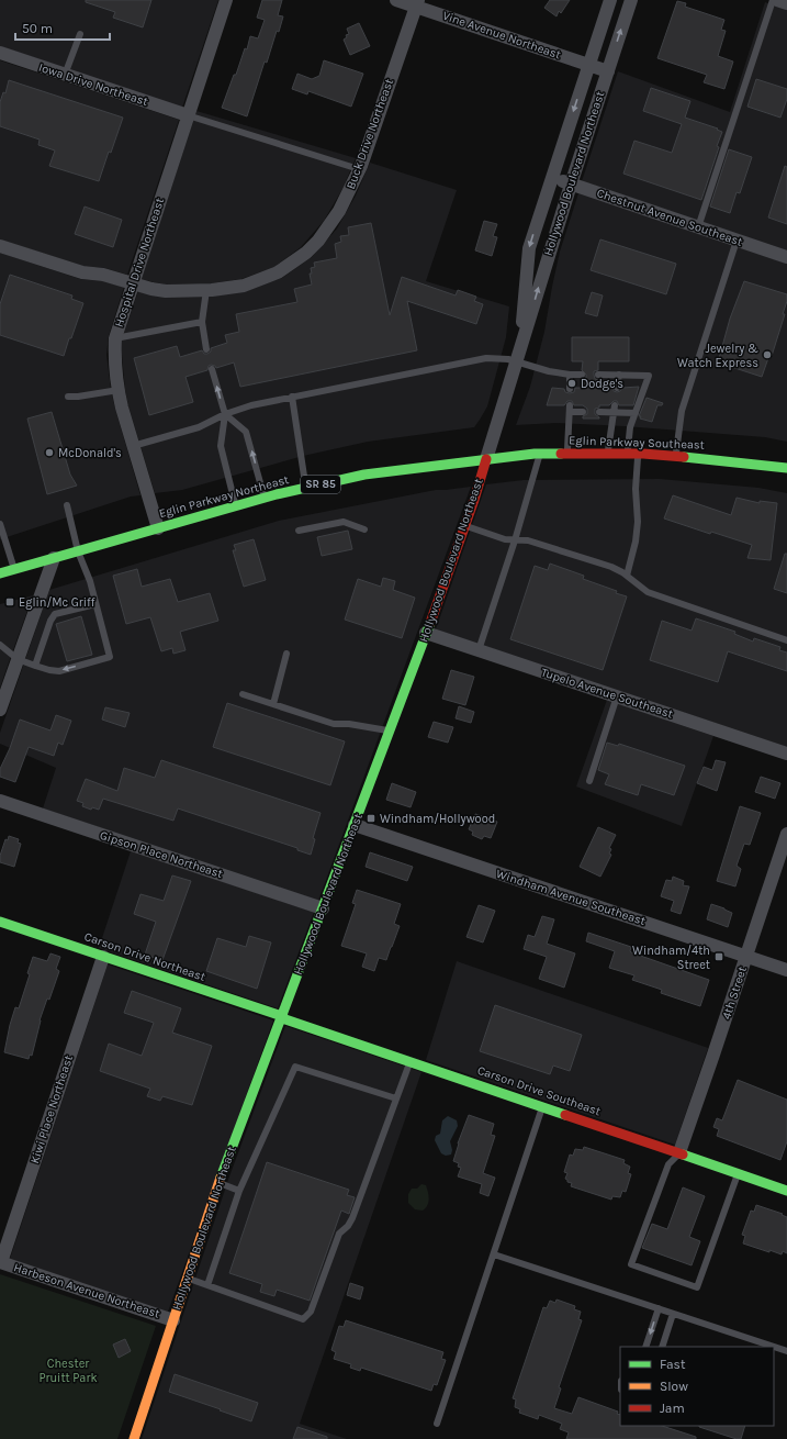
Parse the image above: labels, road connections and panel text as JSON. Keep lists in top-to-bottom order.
{
  "streets": {
    "main road": [
      "Hollywood Boulevard Northeast",
      "Eglin Parkway Southeast",
      "SR 85",
      "Eglin Parkway Northeast",
      "Carson Drive Northeast",
      "Carson Drive Southeast"
    ],
    "street": [
      "Vine Avenue Northeast",
      "Iowa Drive Northeast",
      "Buck Drive Northeast",
      "Chestnut Avenue Southeast",
      "Hospital Drive Northeast",
      "Tupelo Avenue Southeast",
      "Gipson Place Northeast",
      "Windham Avenue Southeast",
      "4th Street",
      "Kiwi Place Northeast",
      "Harbeson Avenue Northeast"
    ]
  },
  "crossings": [
    ["Vine Avenue Northeast", "Buck Drive Northeast"],
    ["Vine Avenue Northeast", "Hollywood Boulevard Northeast"],
    ["Iowa Drive Northeast", "Hospital Drive Northeast"],
    ["Buck Drive Northeast", "Hospital Drive Northeast"],
    ["Hollywood Boulevard Northeast", "Chestnut Avenue Southeast"],
    ["Hollywood Boulevard Northeast", "Eglin Parkway Southeast"],
    ["Hollywood Boulevard Northeast", "Eglin Parkway Northeast"],
    ["Hollywood Boulevard Northeast", "Tupelo Avenue Southeast"],
    ["Hollywood Boulevard Northeast", "Gipson Place Northeast"],
    ["Hollywood Boulevard Northeast", "Windham Avenue Southeast"],
    ["Hollywood Boulevard Northeast", "Carson Drive Northeast"],
    ["Hollywood Boulevard Northeast", "Carson Drive Southeast"],
    ["Hollywood Boulevard Northeast", "Harbeson Avenue Northeast"],
    ["Hospital Drive Northeast", "Eglin Parkway Northeast"],
    ["Eglin Parkway Southeast", "Eglin Parkway Northeast"],
    ["Windham Avenue Southeast", "4th Street"],
    ["Carson Drive Northeast", "Carson Drive Southeast"],
    ["Carson Drive Northeast", "Kiwi Place Northeast"],
    ["4th Street", "Carson Drive Southeast"],
    ["Kiwi Place Northeast", "Harbeson Avenue Northeast"]
  ],
  "parks": ["Chester Pruitt Park"],
  "places": {
    "other": ["Jewelry & Watch Express", "Dodge's", "McDonald's"],
    "transit": ["Eglin/Mc Griff", "Windham/Hollywood", "Windham/4th Street"]
  },
  "legend": ["Fast", "Slow", "Jam"],
  "scale_bar": "50 m"
}
